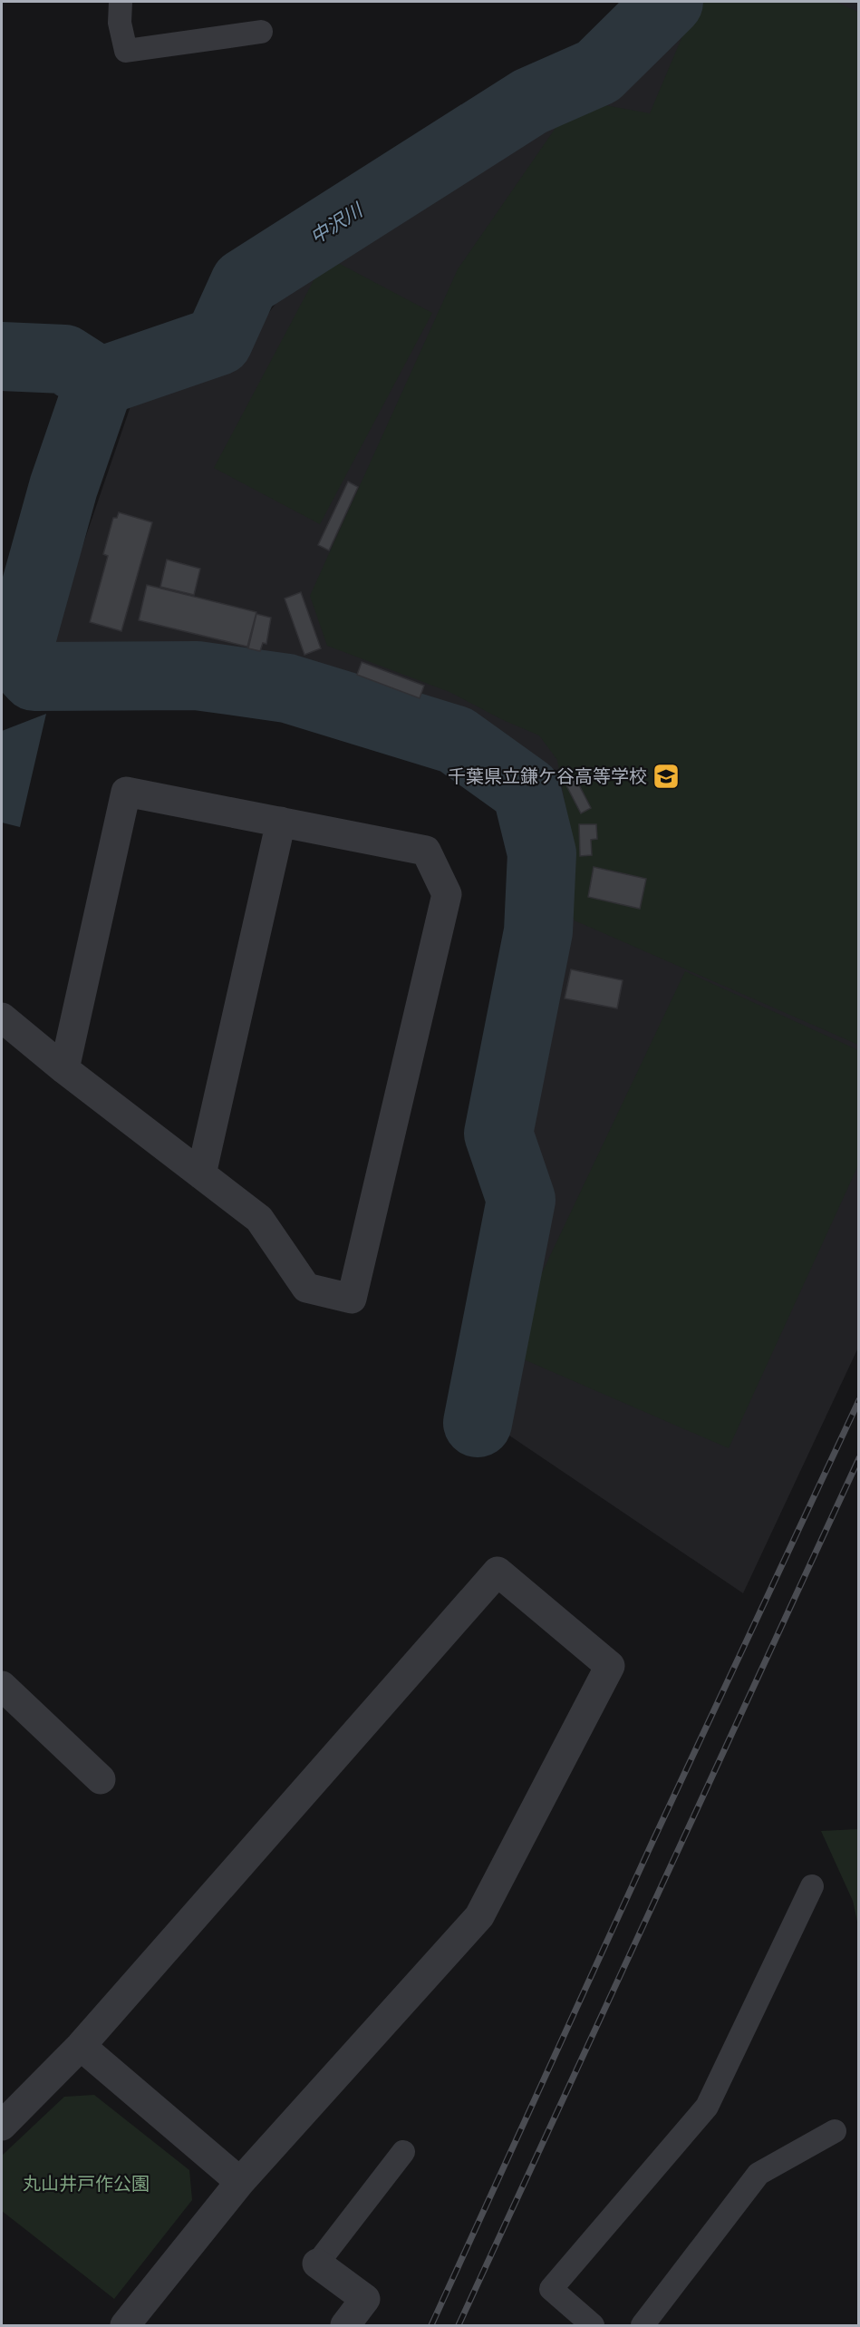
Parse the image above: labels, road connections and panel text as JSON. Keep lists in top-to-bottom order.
{
  "water": ["中沢川"],
  "parks": ["丸山井戸作公園"],
  "places": {
    "school or university": ["千葉県立鎌ケ谷高等学校"]
  }
}
